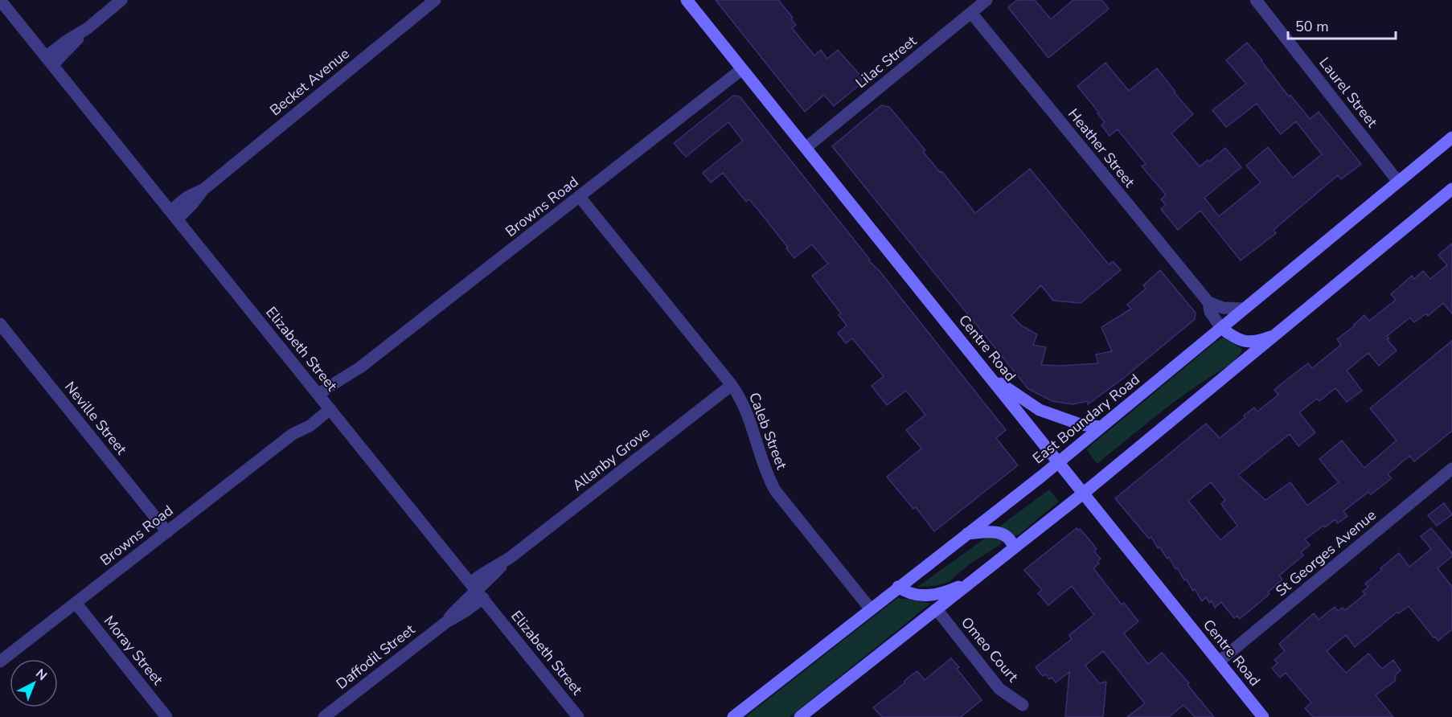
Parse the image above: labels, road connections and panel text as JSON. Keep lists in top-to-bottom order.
{
  "streets": {
    "main road": ["Centre Road", "East Boundary Road"],
    "street": [
      "Lilac Street",
      "Becket Avenue",
      "Laurel Street",
      "Heather Street",
      "Browns Road",
      "Elizabeth Street",
      "Neville Street",
      "Caleb Street",
      "Allanby Grove",
      "St Georges Avenue",
      "Omeo Court",
      "Moray Street",
      "Daffodil Street"
    ]
  },
  "crossings": [
    ["Lilac Street", "Heather Street"],
    ["Lilac Street", "Centre Road"],
    ["Becket Avenue", "Elizabeth Street"],
    ["Laurel Street", "East Boundary Road"],
    ["Heather Street", "East Boundary Road"],
    ["Browns Road", "Centre Road"],
    ["Browns Road", "Elizabeth Street"],
    ["Browns Road", "Neville Street"],
    ["Browns Road", "Caleb Street"],
    ["Browns Road", "Moray Street"],
    ["Centre Road", "East Boundary Road"],
    ["Centre Road", "St Georges Avenue"],
    ["Elizabeth Street", "Allanby Grove"],
    ["Elizabeth Street", "Daffodil Street"],
    ["East Boundary Road", "Caleb Street"],
    ["Caleb Street", "Allanby Grove"],
    ["Allanby Grove", "Daffodil Street"]
  ],
  "scale_bar": "50 m",
  "north": "top right"
}
